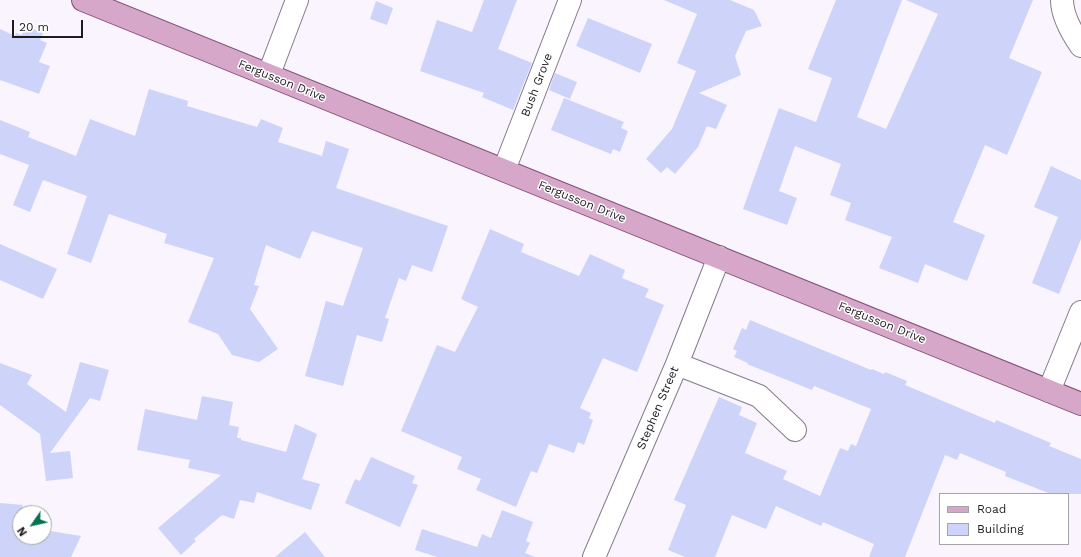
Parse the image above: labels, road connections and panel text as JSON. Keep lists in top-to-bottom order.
{
  "streets": {
    "main road": ["Fergusson Drive"],
    "street": ["Bush Grove", "Stephen Street"]
  },
  "crossings": [
    ["Fergusson Drive", "Bush Grove"],
    ["Fergusson Drive", "Stephen Street"]
  ],
  "legend": ["Road", "Building"],
  "scale_bar": "20 m",
  "north": "bottom left"
}
